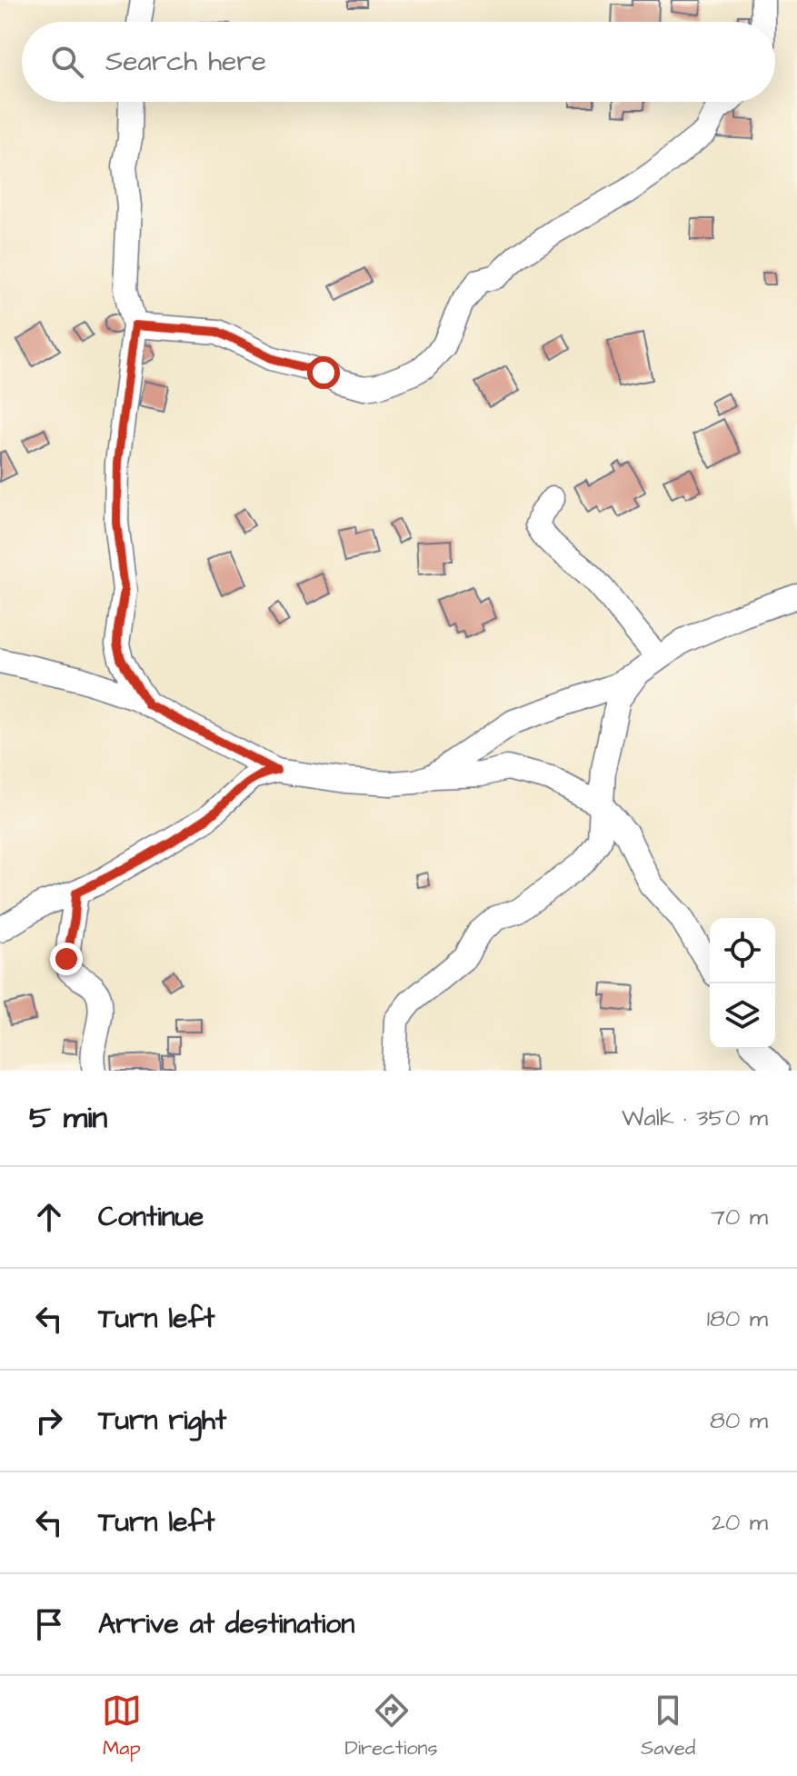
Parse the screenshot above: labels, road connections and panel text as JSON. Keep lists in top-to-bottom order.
{
  "page": {
    "search": "Search here",
    "heading": ["5 min", "Walk · 350 m"],
    "list": [
      ["Continue", "70 m"],
      ["Turn left", "180 m"],
      ["Turn right", "80 m"],
      ["Turn left", "20 m"],
      "Arrive at destination"
    ],
    "nav": ["Map", "Directions", "Saved"]
  }
}
